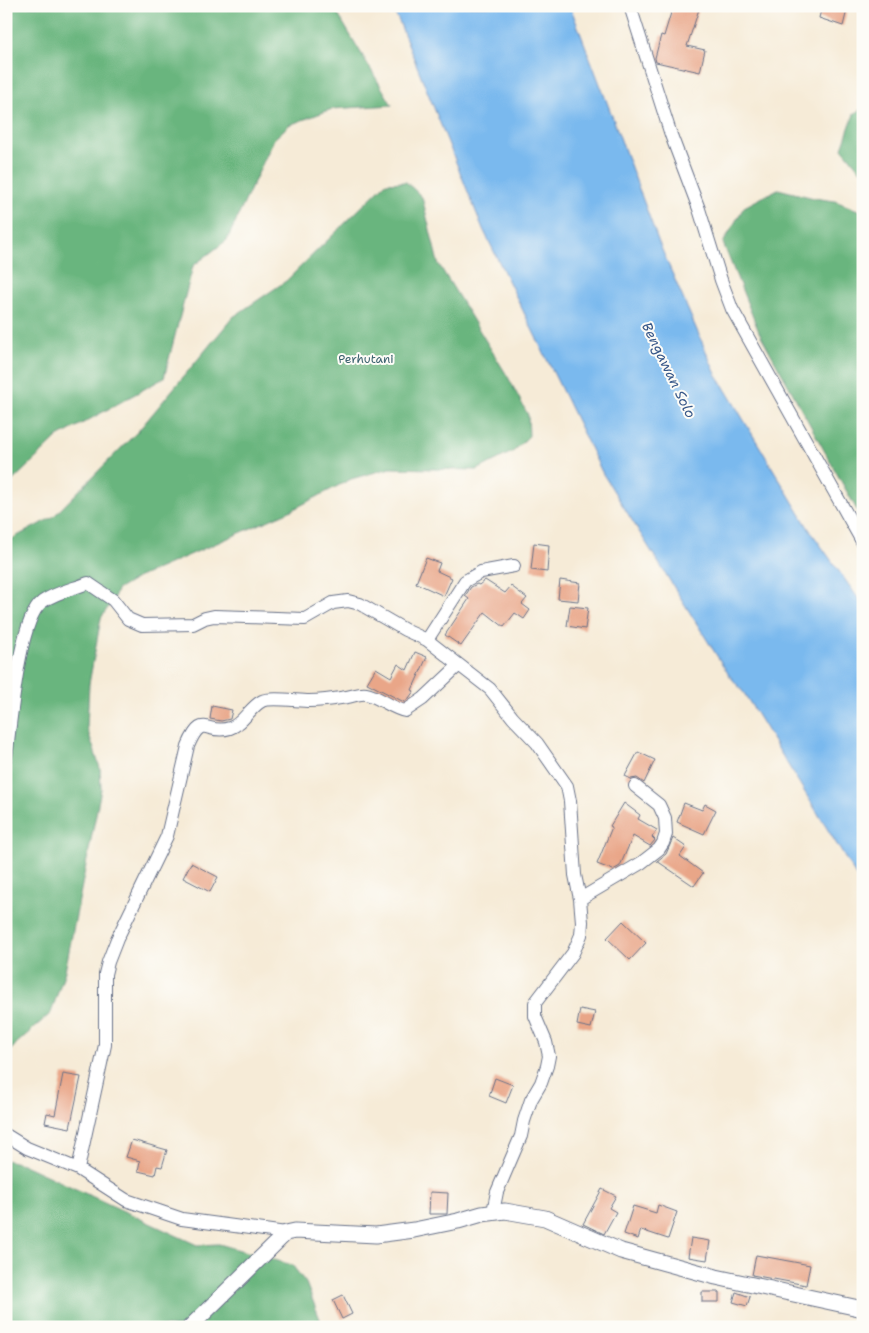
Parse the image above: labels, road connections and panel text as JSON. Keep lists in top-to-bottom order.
{
  "water": ["Bengawan Solo"],
  "parks": ["Perhutani"]
}
